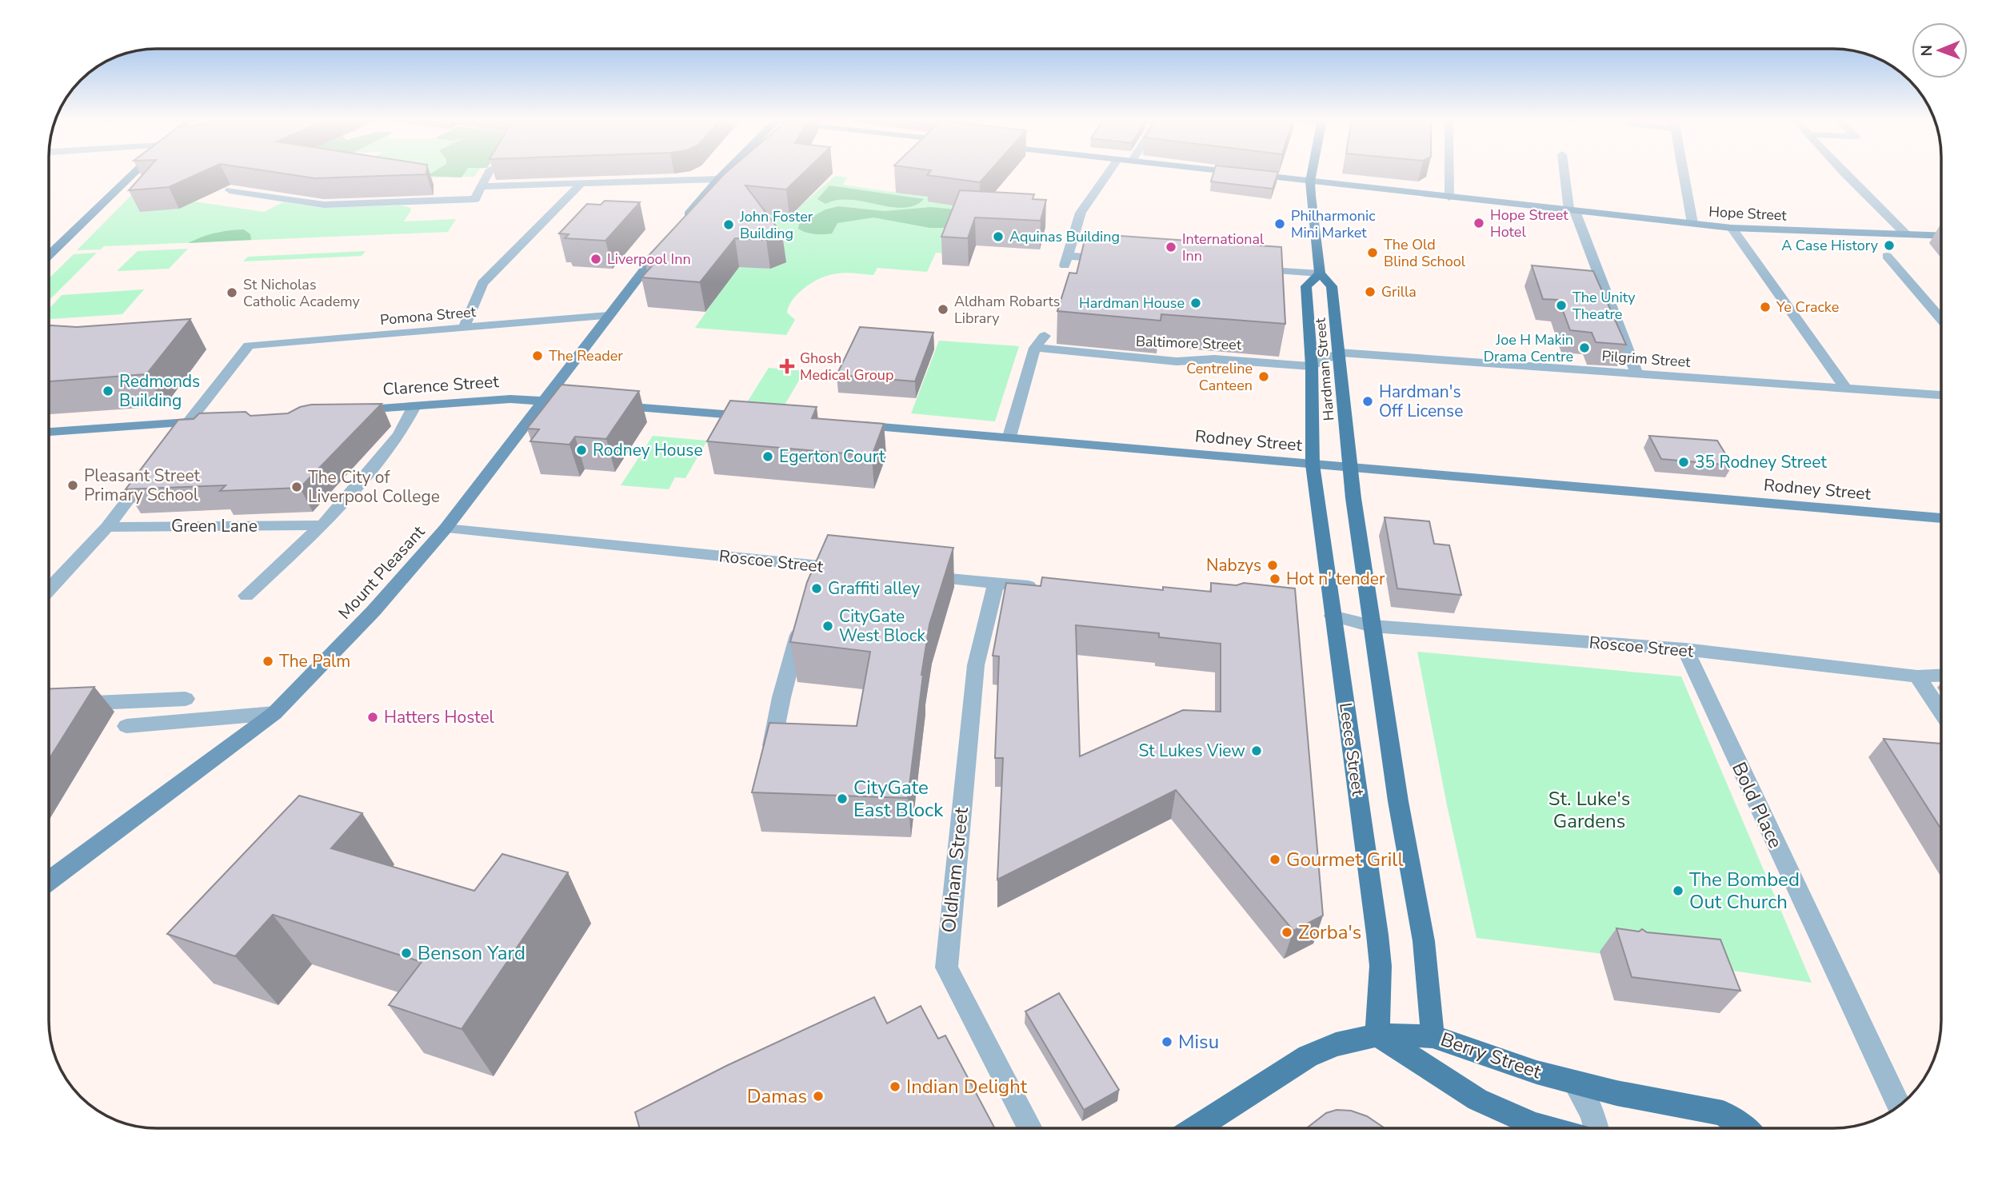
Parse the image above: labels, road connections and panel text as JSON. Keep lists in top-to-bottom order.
{
  "streets": {
    "main road": ["Hardman Street", "Leece Street", "Berry Street"],
    "street": [
      "Hope Street",
      "Pomona Street",
      "Baltimore Street",
      "Pilgrim Street",
      "Clarence Street",
      "Rodney Street",
      "Green Lane",
      "Roscoe Street",
      "Mount Pleasant",
      "Bold Place",
      "Oldham Street"
    ]
  },
  "crossings": [
    ["Hope Street", "Hardman Street"],
    ["Pomona Street", "Mount Pleasant"],
    ["Baltimore Street", "Hardman Street"],
    ["Pilgrim Street", "Hardman Street"],
    ["Hardman Street", "Rodney Street"],
    ["Hardman Street", "Leece Street"],
    ["Clarence Street", "Mount Pleasant"],
    ["Rodney Street", "Leece Street"],
    ["Roscoe Street", "Mount Pleasant"],
    ["Roscoe Street", "Leece Street"],
    ["Roscoe Street", "Bold Place"],
    ["Leece Street", "Berry Street"]
  ],
  "parks": ["St. Luke's Gardens"],
  "places": {
    "other": [
      "Hope Street Hotel",
      "Philharmonic Mini Market",
      "John Foster Building",
      "Aquinas Building",
      "A Case History",
      "International Inn",
      "The Old Blind School",
      "Liverpool Inn",
      "Grilla",
      "St Nicholas Catholic Academy",
      "Hardman House",
      "The Unity Theatre",
      "Ye Cracke",
      "Aldham Robarts Library",
      "Joe H Makin Drama Centre",
      "The Reader",
      "Centreline Canteen",
      "Redmonds Building",
      "Hardman's Off License",
      "Rodney House",
      "Egerton Court",
      "35 Rodney Street",
      "Pleasant Street Primary School",
      "The City of Liverpool College",
      "Nabzys",
      "Hot n' tender",
      "Graffiti alley",
      "CityGate West Block",
      "The Palm",
      "Hatters Hostel",
      "St Lukes View",
      "CityGate East Block",
      "Gourmet Grill",
      "The Bombed Out Church",
      "Zorba's",
      "Benson Yard",
      "Misu",
      "Indian Delight",
      "Damas"
    ],
    "health": ["Ghosh Medical Group"]
  },
  "north": "left"
}
